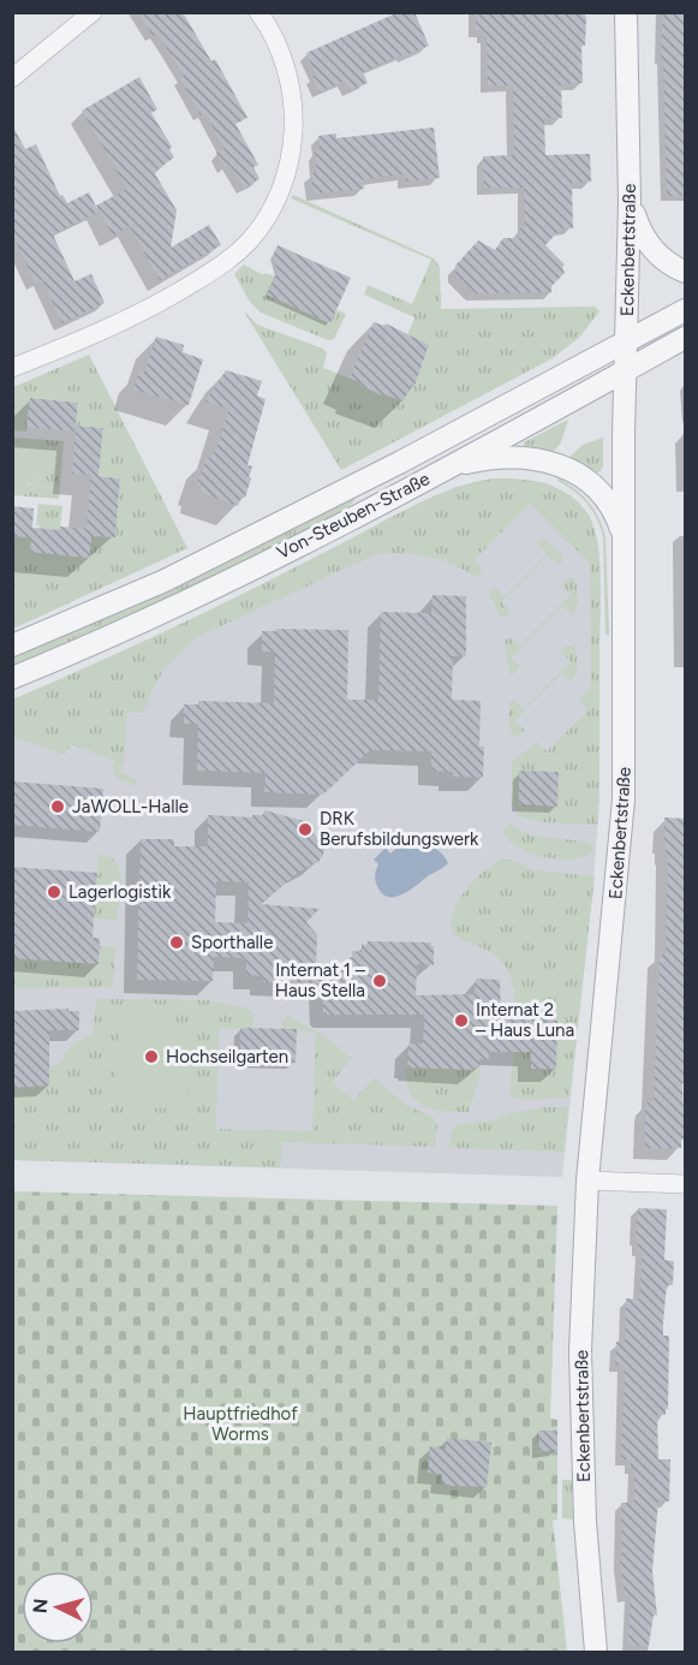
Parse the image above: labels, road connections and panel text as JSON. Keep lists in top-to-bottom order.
{
  "streets": {
    "street": ["Eckenbertstraße", "Von-Steuben-Straße"]
  },
  "crossings": [
    ["Eckenbertstraße", "Von-Steuben-Straße"]
  ],
  "parks": ["Hauptfriedhof Worms"],
  "places": [
    "JaWOLL-Halle",
    "DRK Berufsbildungswerk",
    "Lagerlogistik",
    "Sporthalle",
    "Internat 1 – Haus Stella",
    "Internat 2 – Haus Luna",
    "Hochseilgarten"
  ],
  "north": "left"
}
